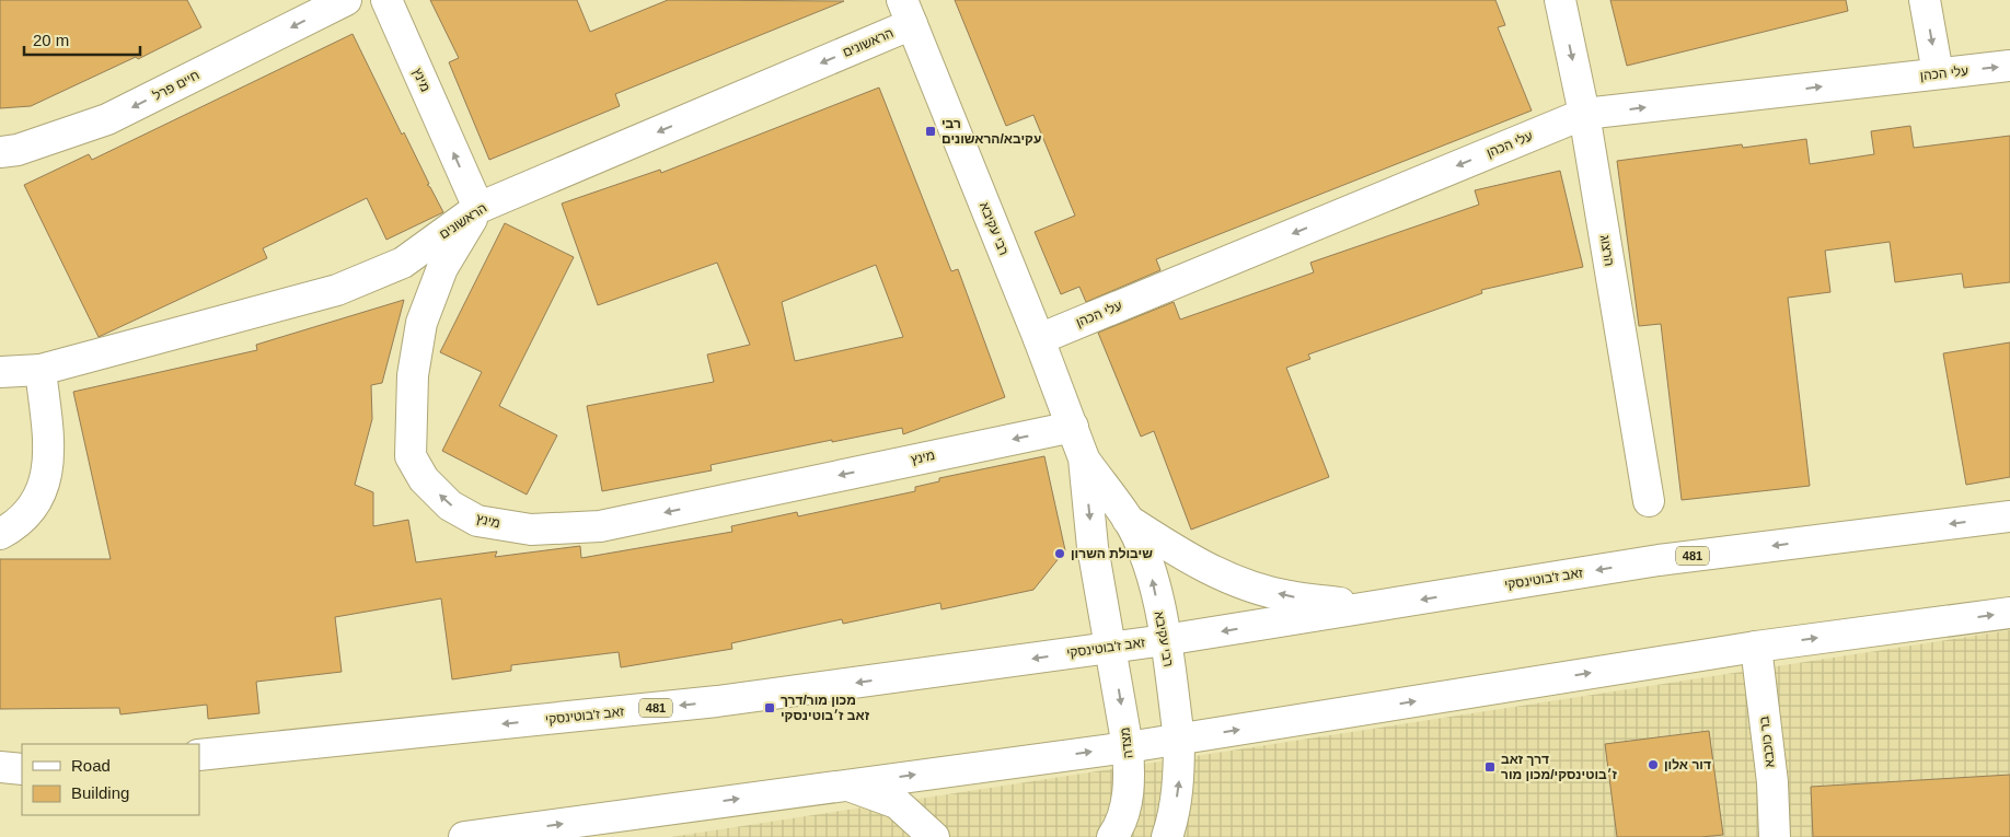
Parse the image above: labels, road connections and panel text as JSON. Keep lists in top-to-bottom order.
{
  "streets": {
    "street": [
      "הראשונים",
      "עלי הכהן",
      "מינץ",
      "חיים פרל",
      "רבי עקיבא",
      "הרצוג",
      "481",
      "זאב ז'בוטינסקי",
      "בר כוכבא",
      "מצדה"
    ]
  },
  "crossings": [
    ["הראשונים", "מינץ"],
    ["הראשונים", "רבי עקיבא"],
    ["עלי הכהן", "רבי עקיבא"],
    ["עלי הכהן", "הרצוג"],
    ["מינץ", "רבי עקיבא"],
    ["רבי עקיבא", "זאב ז'בוטינסקי"],
    ["רבי עקיבא", "מצדה"],
    ["זאב ז'בוטינסקי", "מצדה"]
  ],
  "one_way": ["הראשונים", "חיים פרל", "מצדה"],
  "places": {
    "transit": ["רבי עקיבא/הראשונים", "מכון מור/דרך זאב ז׳בוטינסקי", "דרך זאב ז׳בוטינסקי/מכון מור"],
    "other": ["שיבולת השרון", "דור אלון"]
  },
  "legend": ["Road", "Building"],
  "scale_bar": "20 m"
}
